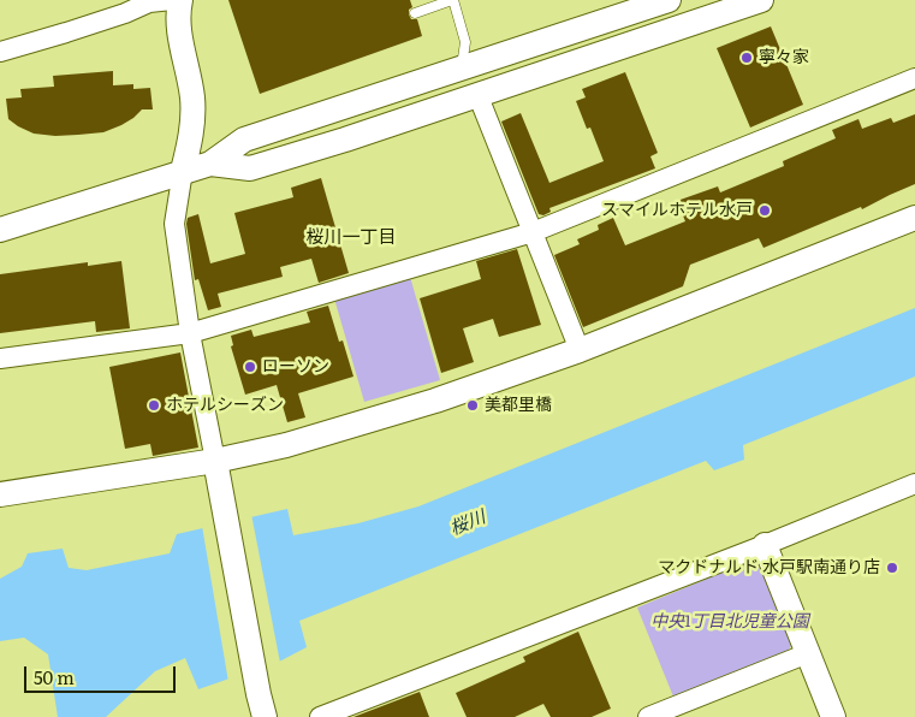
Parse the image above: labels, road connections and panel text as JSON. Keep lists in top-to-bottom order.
{
  "districts": ["桜川一丁目"],
  "water": ["桜川"],
  "parks": ["中央1丁目北児童公園"],
  "places": [
    "寧々家",
    "スマイルホテル水戸",
    "ローソン",
    "ホテルシーズン",
    "美都里橋",
    "マクドナルド 水戸駅南通り店"
  ],
  "scale_bar": "50 m"
}
